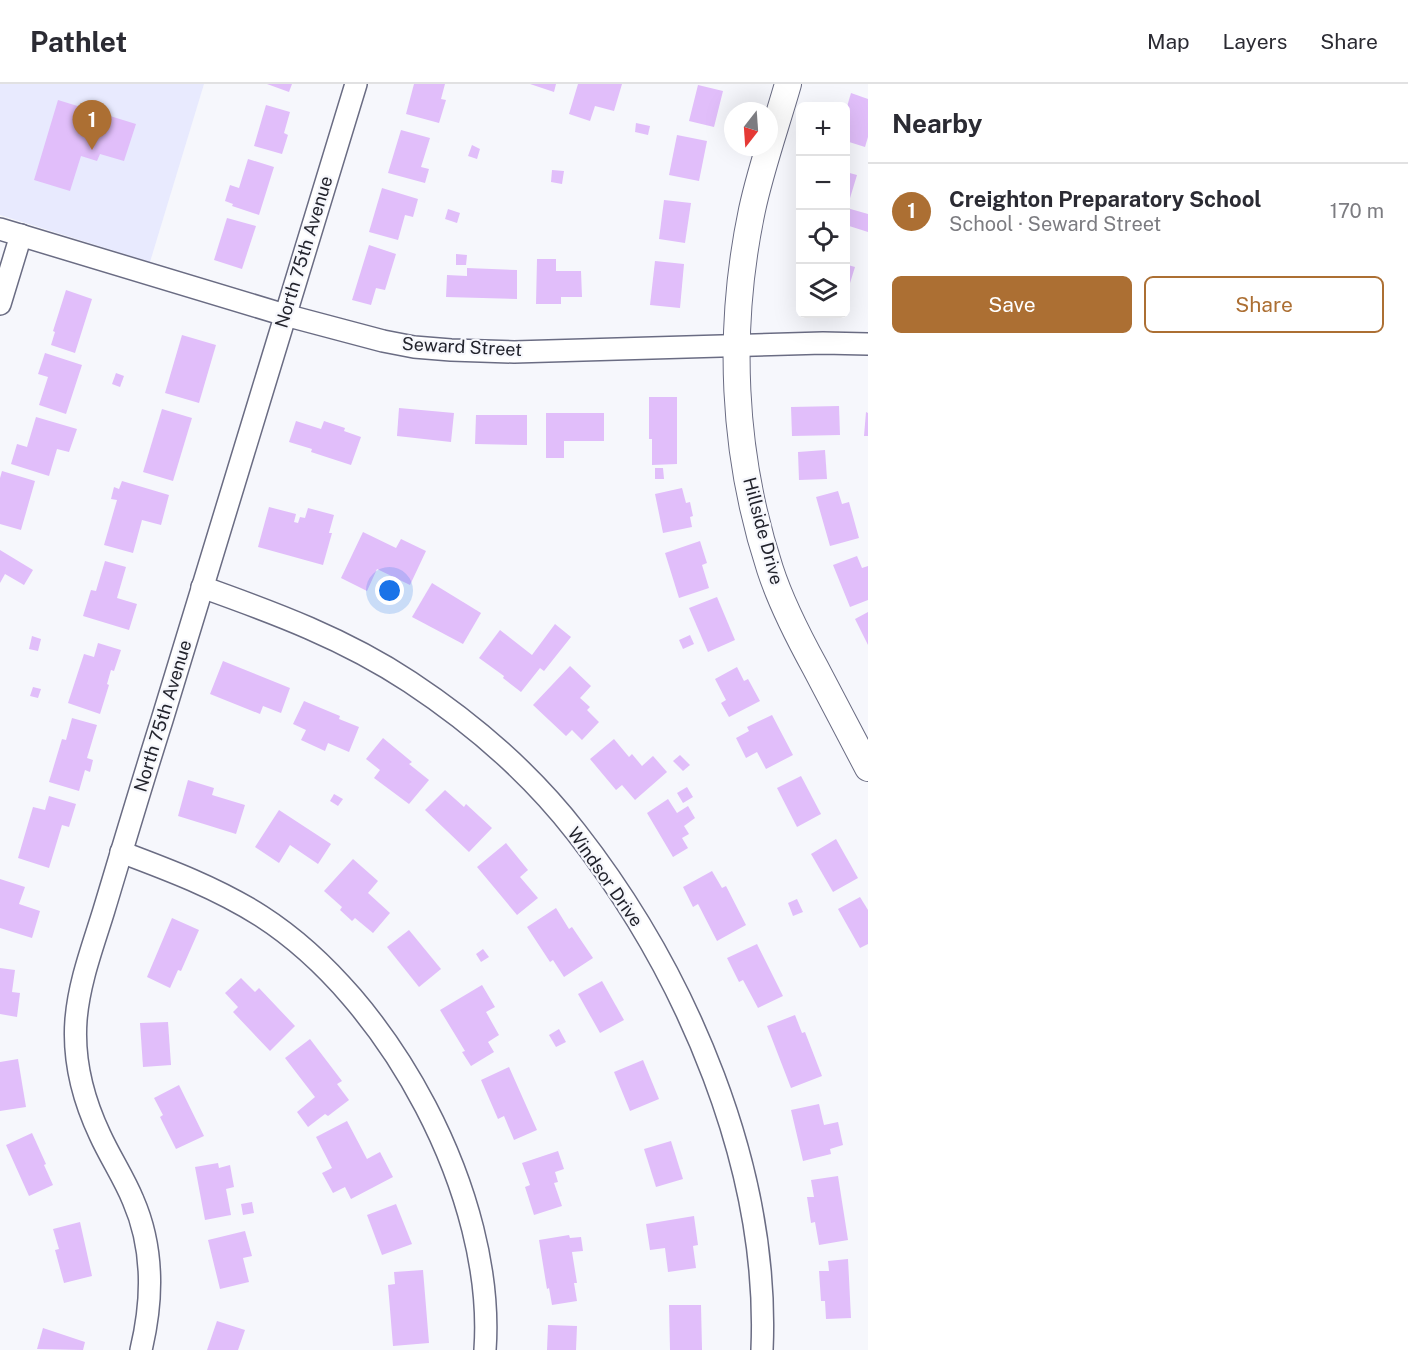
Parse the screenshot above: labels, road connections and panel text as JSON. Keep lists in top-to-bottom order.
{
  "streets": {
    "street": [
      "North 75th Avenue",
      "Seward Street",
      "Hillside Drive",
      "Windsor Drive"
    ]
  },
  "crossings": [
    ["North 75th Avenue", "Seward Street"],
    ["North 75th Avenue", "Windsor Drive"],
    ["Seward Street", "Hillside Drive"]
  ],
  "north": "bottom",
  "page": {
    "header": "Pathlet",
    "nav": ["Map", "Layers", "Share"],
    "heading": "Nearby",
    "pins": "1",
    "map_buttons": ["+", "−"],
    "list": [
      {
        "mark": "1",
        "name": "Creighton Preparatory School",
        "note": "School · Seward Street",
        "value": "170 m"
      }
    ],
    "buttons": ["Save", "Share"]
  }
}
